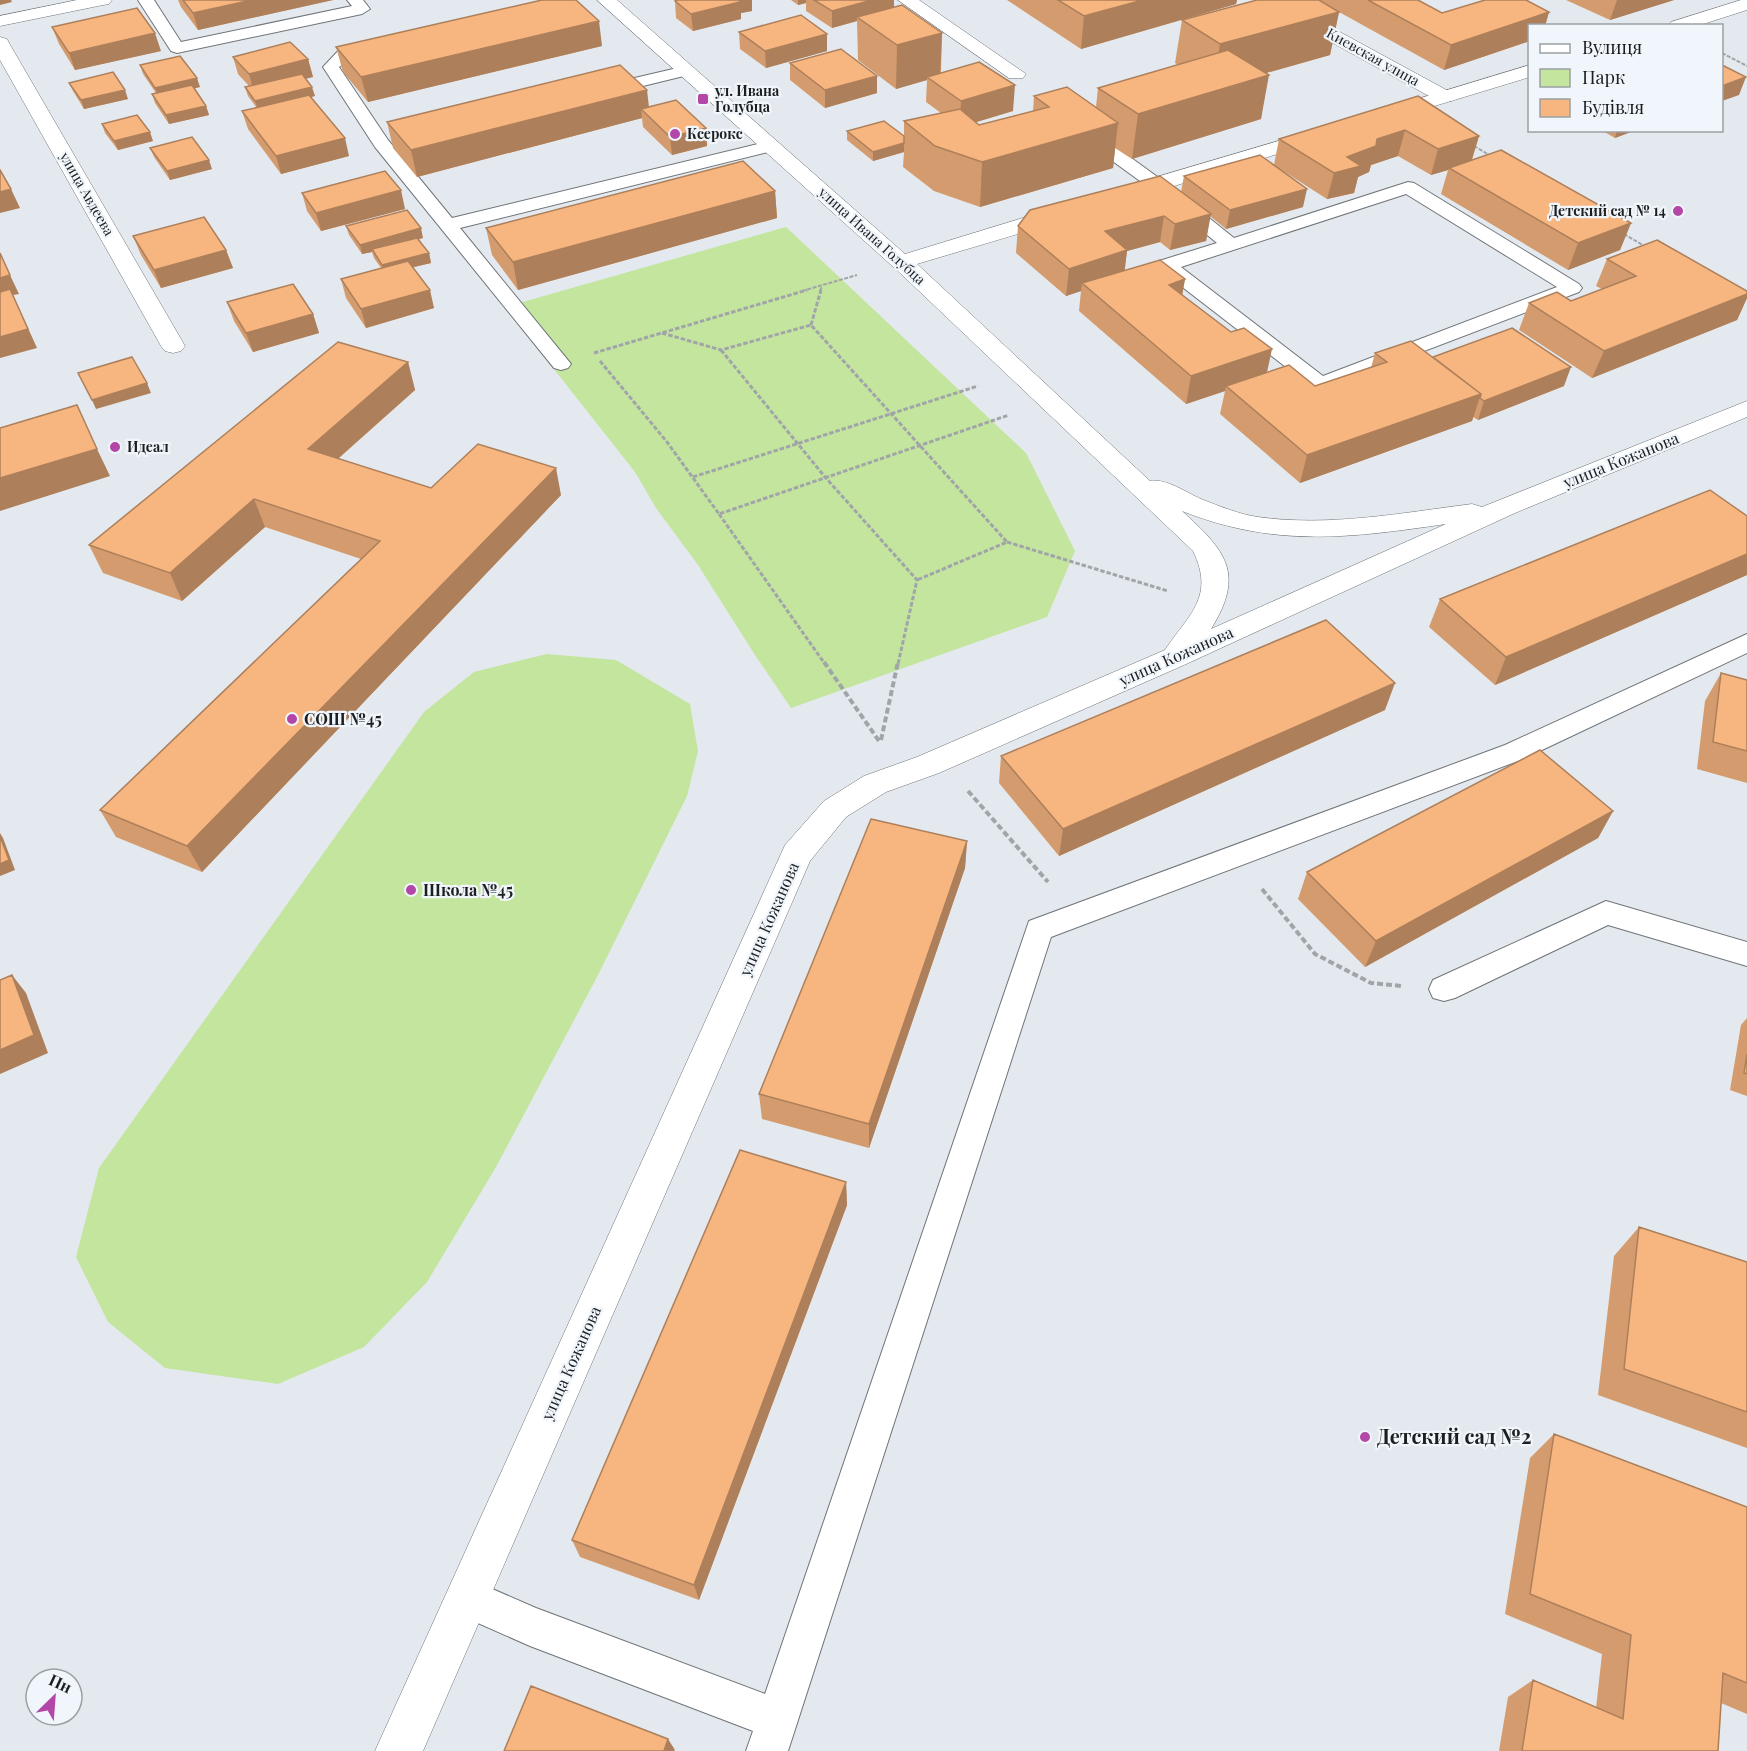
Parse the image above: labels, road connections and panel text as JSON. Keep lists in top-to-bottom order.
{
  "streets": {
    "street": [
      "Киевская улица",
      "улица Авдеева",
      "улица Ивана Голубца",
      "улица Кожанова"
    ]
  },
  "crossings": [
    ["улица Ивана Голубца", "улица Кожанова"]
  ],
  "places": {
    "transit": ["ул. Ивана Голубца"],
    "other": [
      "Ксерокс",
      "Детский сад № 14",
      "Идеал",
      "СОШ №45",
      "Школа №45",
      "Детский сад №2"
    ]
  },
  "legend": ["Вулиця", "Парк", "Будівля"],
  "north": "top right"
}
